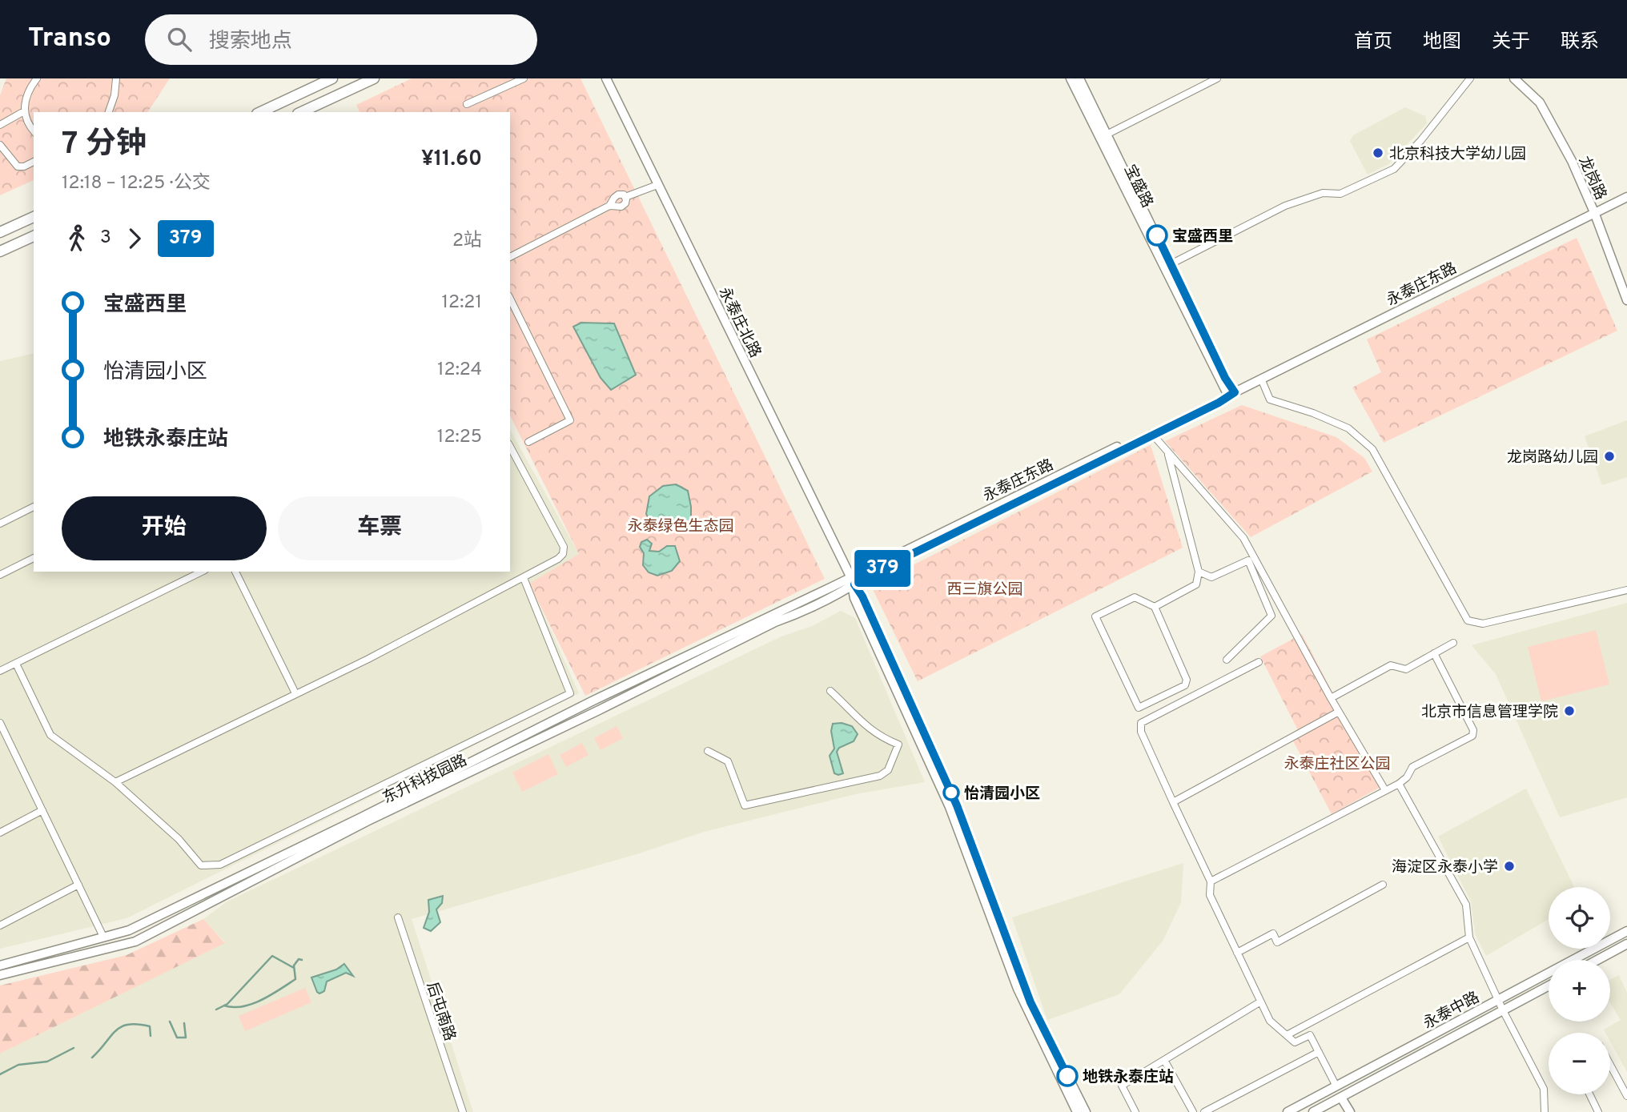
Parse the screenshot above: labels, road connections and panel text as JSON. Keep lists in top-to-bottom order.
{
  "streets": {
    "street": [
      "龙岗路",
      "宝盛路",
      "永泰庄东路",
      "永泰庄北路",
      "东升科技园路",
      "永泰中路",
      "后屯南路"
    ]
  },
  "crossings": [
    ["龙岗路", "永泰庄东路"],
    ["宝盛路", "永泰庄东路"],
    ["永泰庄东路", "永泰庄北路"],
    ["永泰庄东路", "东升科技园路"],
    ["永泰庄北路", "东升科技园路"]
  ],
  "parks": ["永泰绿色生态园", "西三旗公园", "永泰庄社区公园"],
  "places": [
    "北京科技大学幼儿园",
    "宝盛西里",
    "龙岗路幼儿园",
    "北京市信息管理学院",
    "怡清园小区",
    "海淀区永泰小学",
    "地铁永泰庄站"
  ],
  "lines": ["bus line 379"],
  "page": {
    "header": "Transo",
    "search": "搜索地点",
    "nav": [
      "首页",
      "地图",
      "关于",
      "联系"
    ],
    "on_map": "379",
    "heading": ["7 分钟", "12:18 – 12:25 · 公交", "¥11.60"],
    "legs": ["3", "379", "2站"],
    "list": [
      {
        "name": "宝盛西里",
        "value": "12:21"
      },
      {
        "name": "怡清园小区",
        "value": "12:24"
      },
      {
        "name": "地铁永泰庄站",
        "value": "12:25"
      }
    ],
    "buttons": ["开始", "车票"],
    "map_buttons": ["+", "−"]
  }
}
